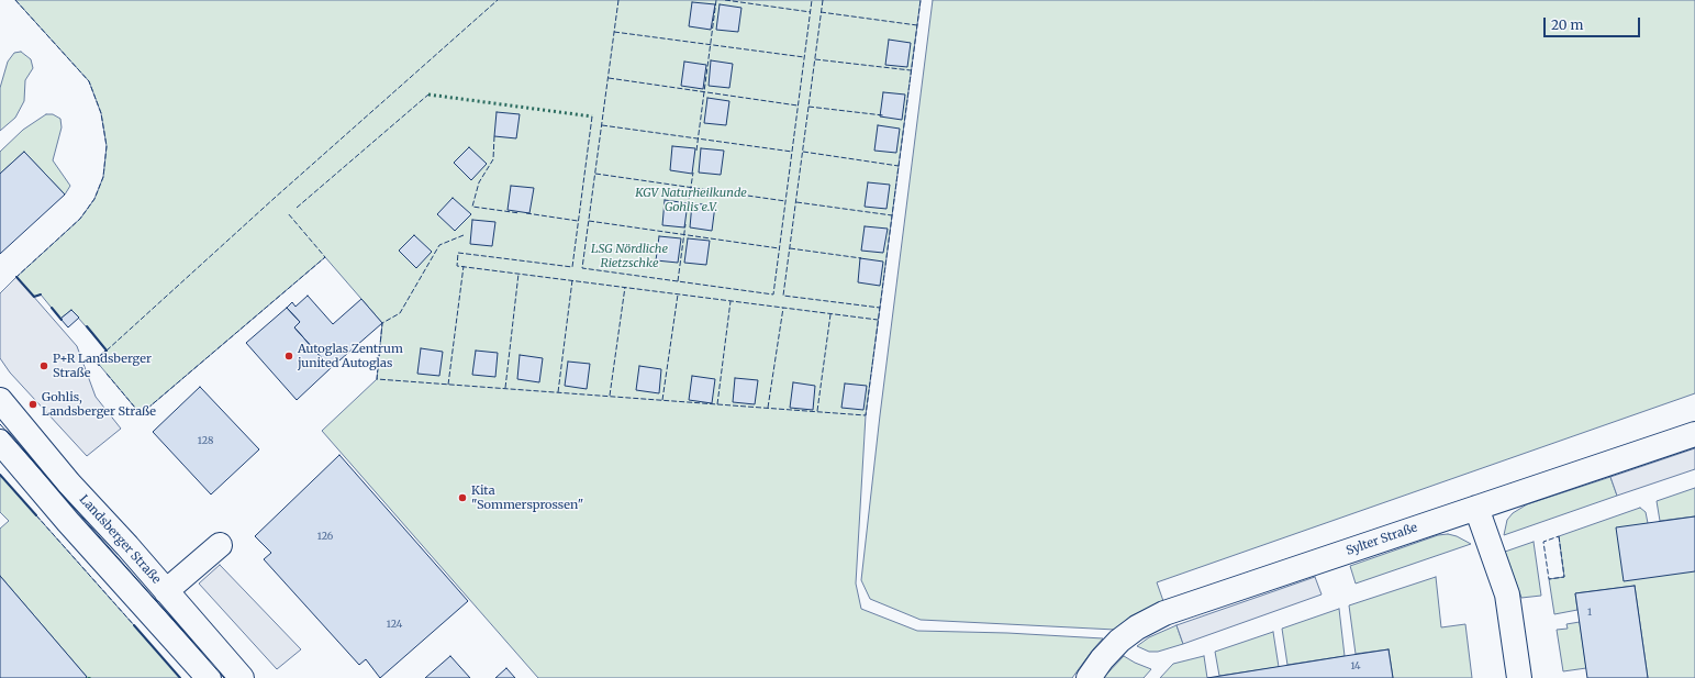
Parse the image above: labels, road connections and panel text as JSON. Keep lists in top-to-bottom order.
{
  "streets": {
    "street": ["Landsberger Straße", "Sylter Straße"]
  },
  "parks": ["KGV Naturheilkunde Gohlis e.V.", "LSG Nördliche Rietzschke"],
  "places": [
    "Autoglas Zentrum junited Autoglas",
    "P+R Landsberger Straße",
    "Gohlis, Landsberger Straße",
    "Kita \"Sommersprossen\""
  ],
  "house_numbers": [
    "128",
    "126",
    "1",
    "124",
    "14"
  ],
  "scale_bar": "20 m"
}
